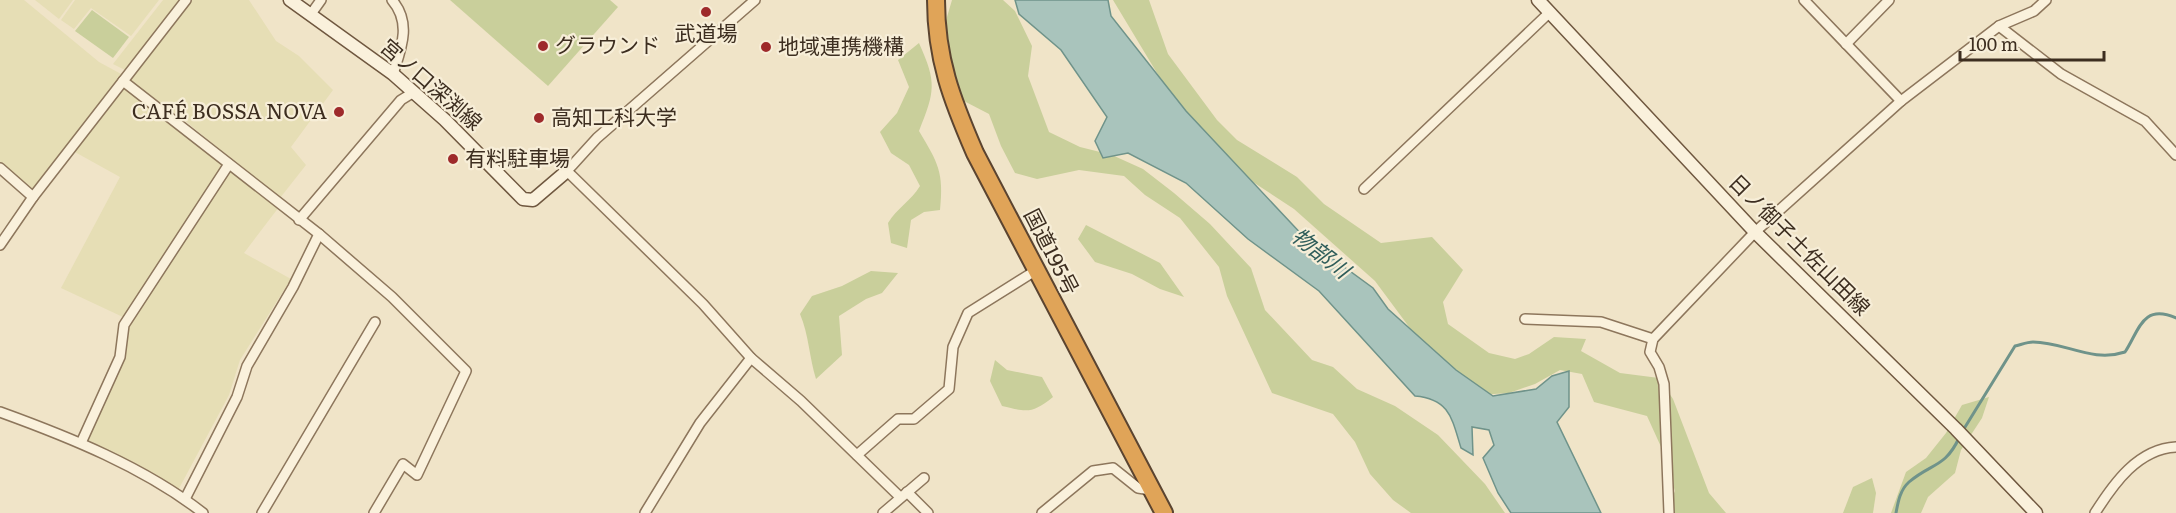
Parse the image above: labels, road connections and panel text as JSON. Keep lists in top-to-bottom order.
{
  "streets": {
    "highway": ["国道195号"],
    "main road": ["宮ノ口深渕線", "日ノ御子土佐山田線"]
  },
  "water": ["物部川"],
  "places": [
    "武道場",
    "グラウンド",
    "地域連携機構",
    "CAFÉ BOSSA NOVA",
    "高知工科大学",
    "有料駐車場"
  ],
  "scale_bar": "100 m"
}
